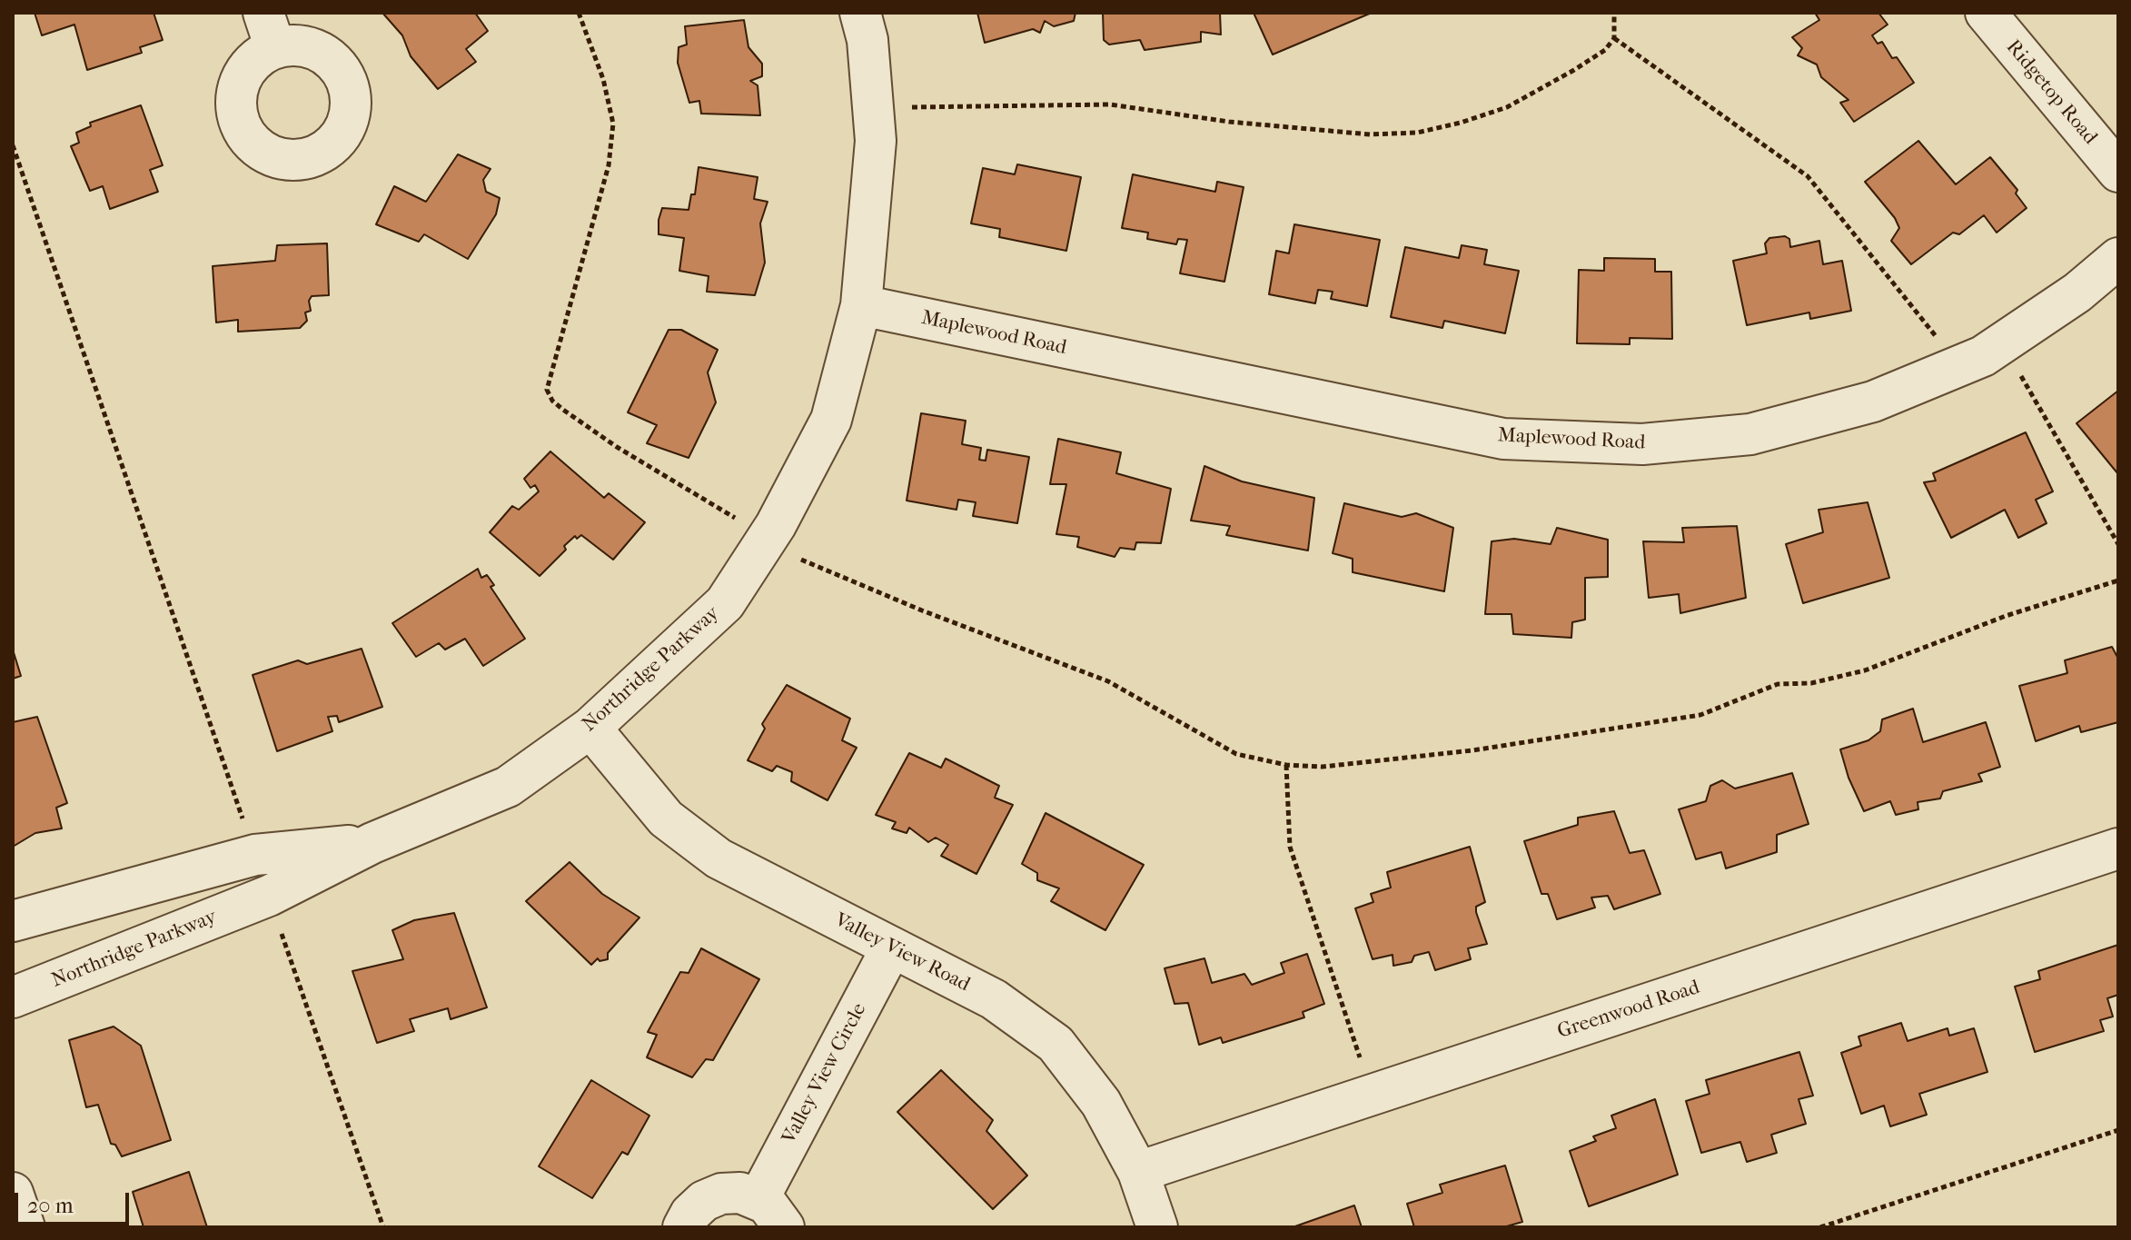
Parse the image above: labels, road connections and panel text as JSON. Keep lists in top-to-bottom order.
{
  "streets": {
    "street": [
      "Ridgetop Road",
      "Maplewood Road",
      "Northridge Parkway",
      "Valley View Road",
      "Greenwood Road",
      "Valley View Circle"
    ]
  },
  "crossings": [
    ["Maplewood Road", "Northridge Parkway"],
    ["Northridge Parkway", "Valley View Road"],
    ["Valley View Road", "Greenwood Road"],
    ["Valley View Road", "Valley View Circle"]
  ],
  "scale_bar": "20 m"
}
